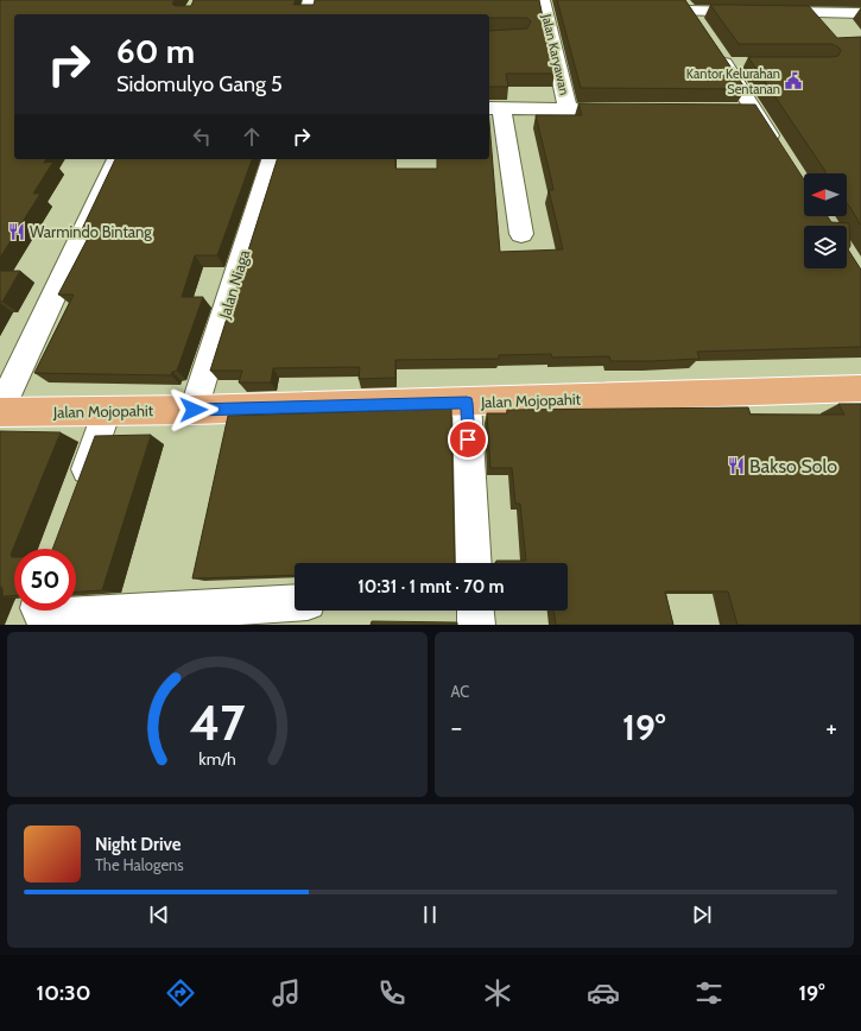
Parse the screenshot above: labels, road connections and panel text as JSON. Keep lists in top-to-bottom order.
{
  "streets": {
    "main road": ["Jalan Mojopahit"],
    "street": ["Jalan Karyawan", "Jalan Niaga"]
  },
  "crossings": [
    ["Jalan Niaga", "Jalan Mojopahit"]
  ],
  "places": {
    "public building": ["Kantor Kelurahan Sentanan"],
    "restaurant": ["Warmindo Bintang", "Bakso Solo"]
  },
  "north": "left",
  "page": {
    "turn": ["60 m", "Sidomulyo Gang 5"],
    "limit": "50",
    "trip": "10:31 · 1 mnt · 70 m",
    "tile": "AC",
    "heat": ["−", "19°", "+"],
    "song": ["Night Drive", "The Halogens"],
    "tabs": ["10:30", "19°"],
    "gauge": ["47", "km/h"]
  }
}
